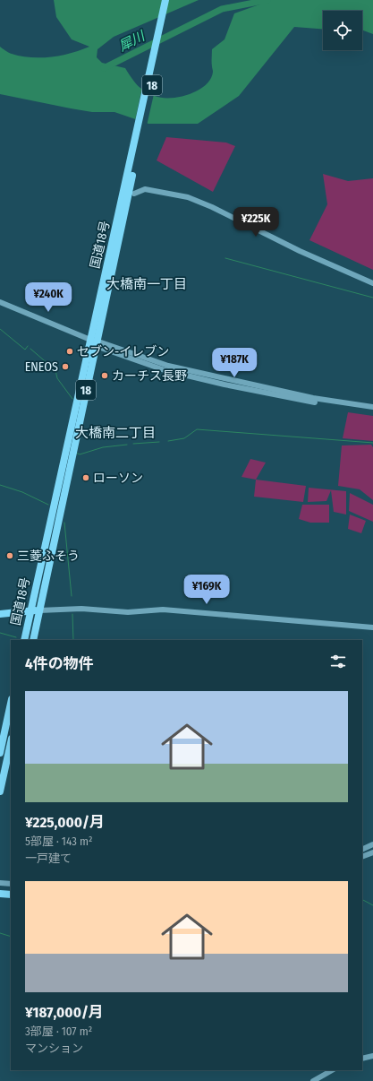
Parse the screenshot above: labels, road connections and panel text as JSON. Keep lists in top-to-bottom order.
{
  "streets": {
    "highway": ["18", "国道18号"]
  },
  "districts": ["大橋南一丁目", "大橋南二丁目"],
  "water": ["犀川"],
  "places": [
    "セブン-イレブン",
    "ENEOS",
    "カーチス長野",
    "ローソン",
    "三菱ふそう"
  ],
  "page": {
    "price": [
      "¥225K",
      "¥240K",
      "¥187K",
      "¥169K"
    ],
    "heading": "4件の物件",
    "list": [
      {
        "name": "¥225,000/月",
        "note": "5部屋 · 143 m² · 一戸建て"
      },
      {
        "name": "¥187,000/月",
        "note": "3部屋 · 107 m² · マンション"
      }
    ]
  }
}
